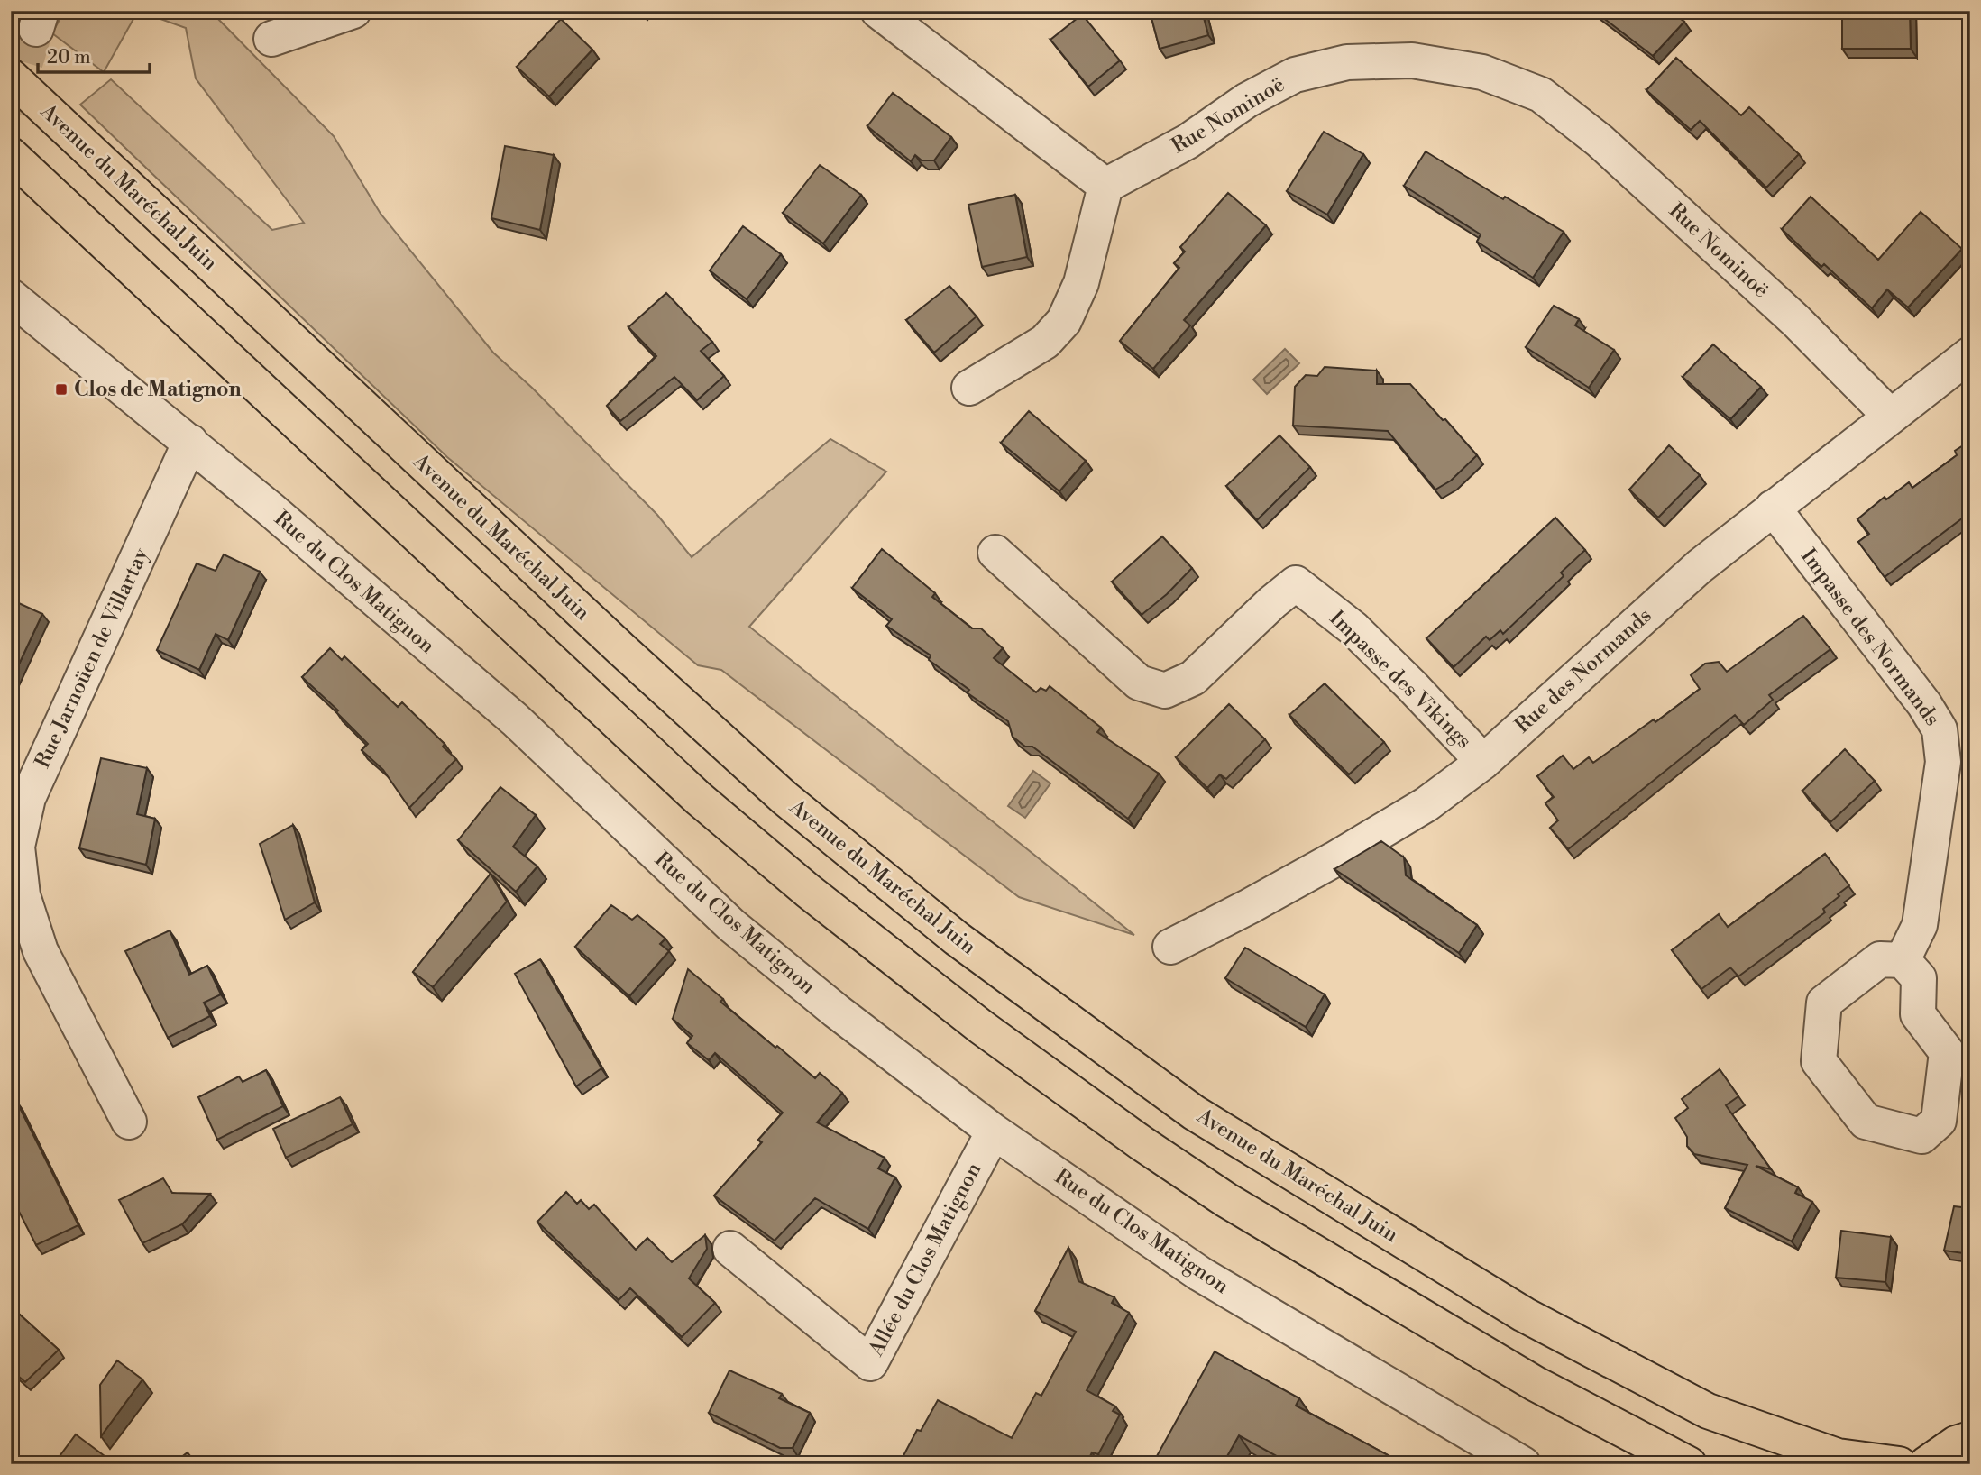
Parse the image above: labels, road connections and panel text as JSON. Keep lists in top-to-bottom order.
{
  "streets": {
    "main road": ["Avenue du Maréchal Juin"],
    "street": [
      "Rue Nominoë",
      "Rue du Clos Matignon",
      "Impasse des Normands",
      "Rue Jarnoüen de Villartay",
      "Rue des Normands",
      "Impasse des Vikings",
      "Allée du Clos Matignon"
    ]
  },
  "crossings": [
    ["Rue Nominoë", "Rue des Normands"],
    ["Rue du Clos Matignon", "Rue Jarnoüen de Villartay"],
    ["Rue du Clos Matignon", "Allée du Clos Matignon"],
    ["Impasse des Normands", "Rue des Normands"],
    ["Rue des Normands", "Impasse des Vikings"]
  ],
  "places": {
    "transit": ["Clos de Matignon"]
  },
  "scale_bar": "20 m"
}
